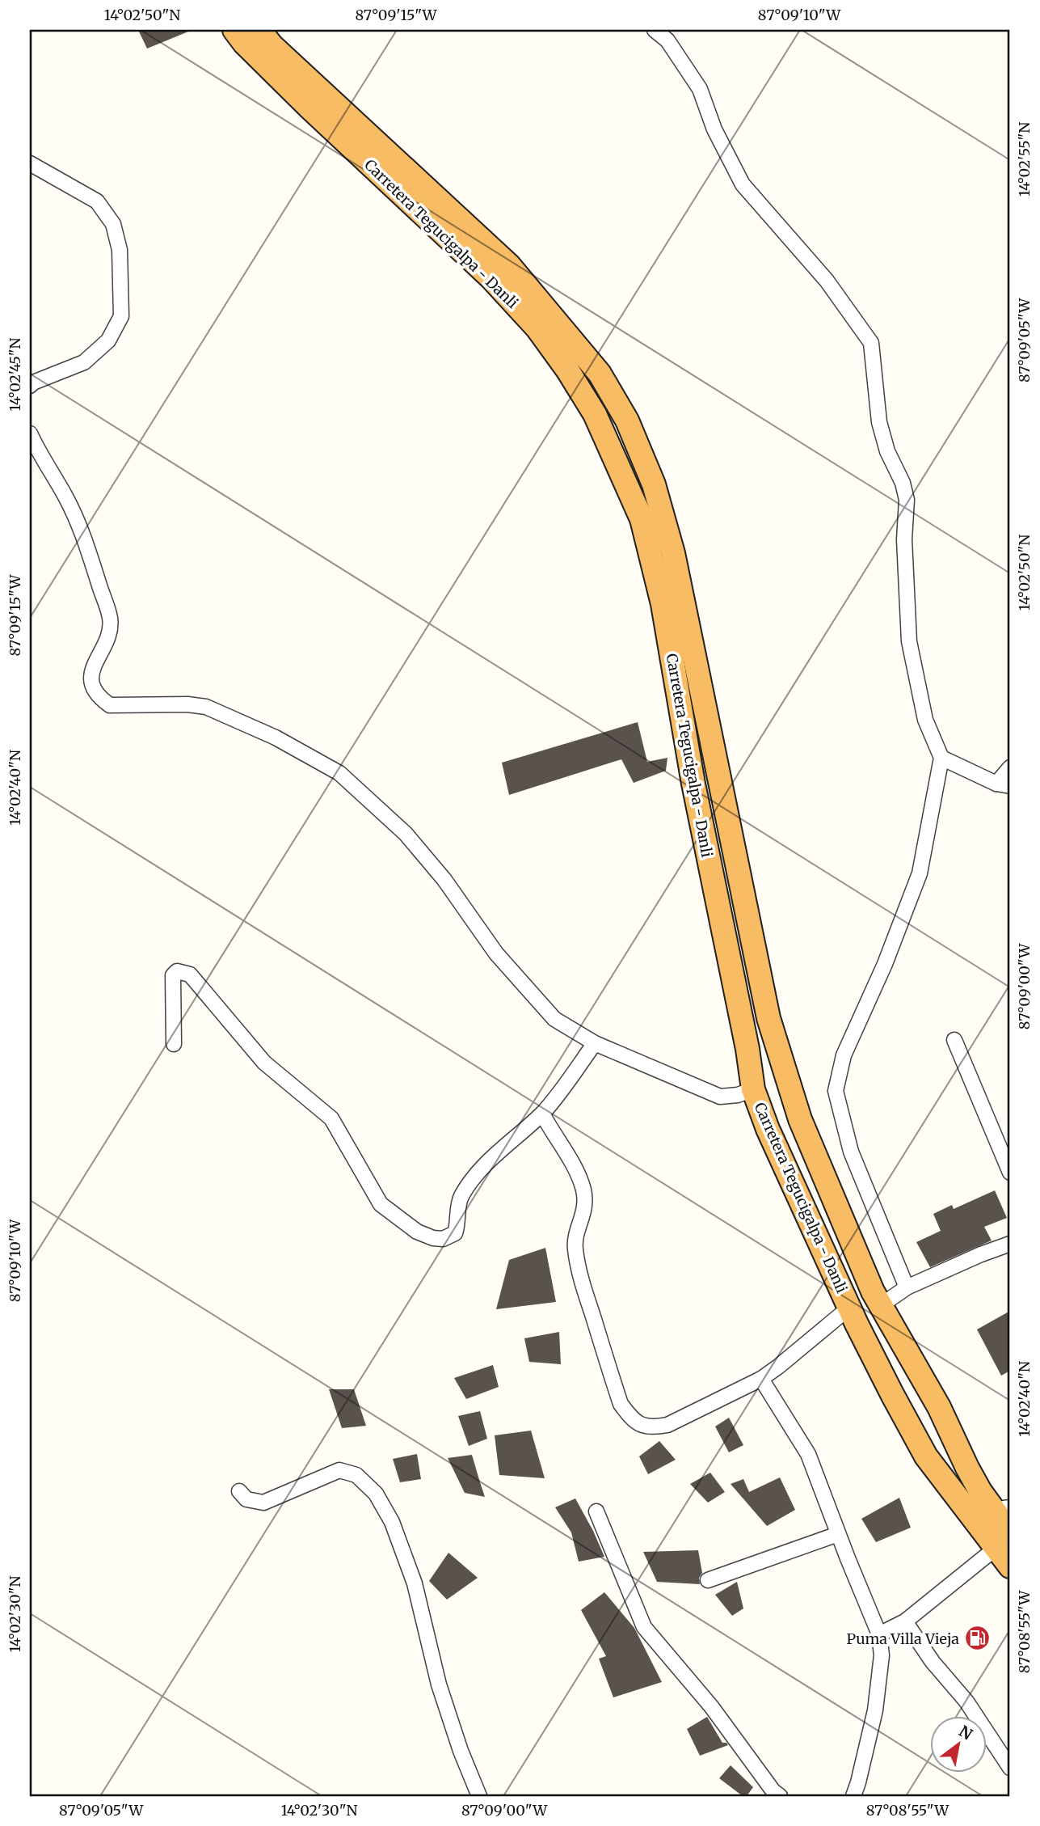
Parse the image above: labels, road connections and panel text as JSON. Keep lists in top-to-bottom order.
{
  "streets": {
    "highway": ["Carretera Tegucigalpa - Danli"]
  },
  "places": {
    "fuel station": ["Puma Villa Vieja"]
  },
  "north": "top right",
  "coordinates": [
    "14°02'50\"N",
    "87°09'15\"W",
    "87°09'10\"W",
    "14°02'55\"N",
    "87°09'05\"W",
    "14°02'45\"N",
    "14°02'40\"N",
    "87°09'00\"W",
    "14°02'30\"N",
    "87°08'55\"W"
  ]
}
